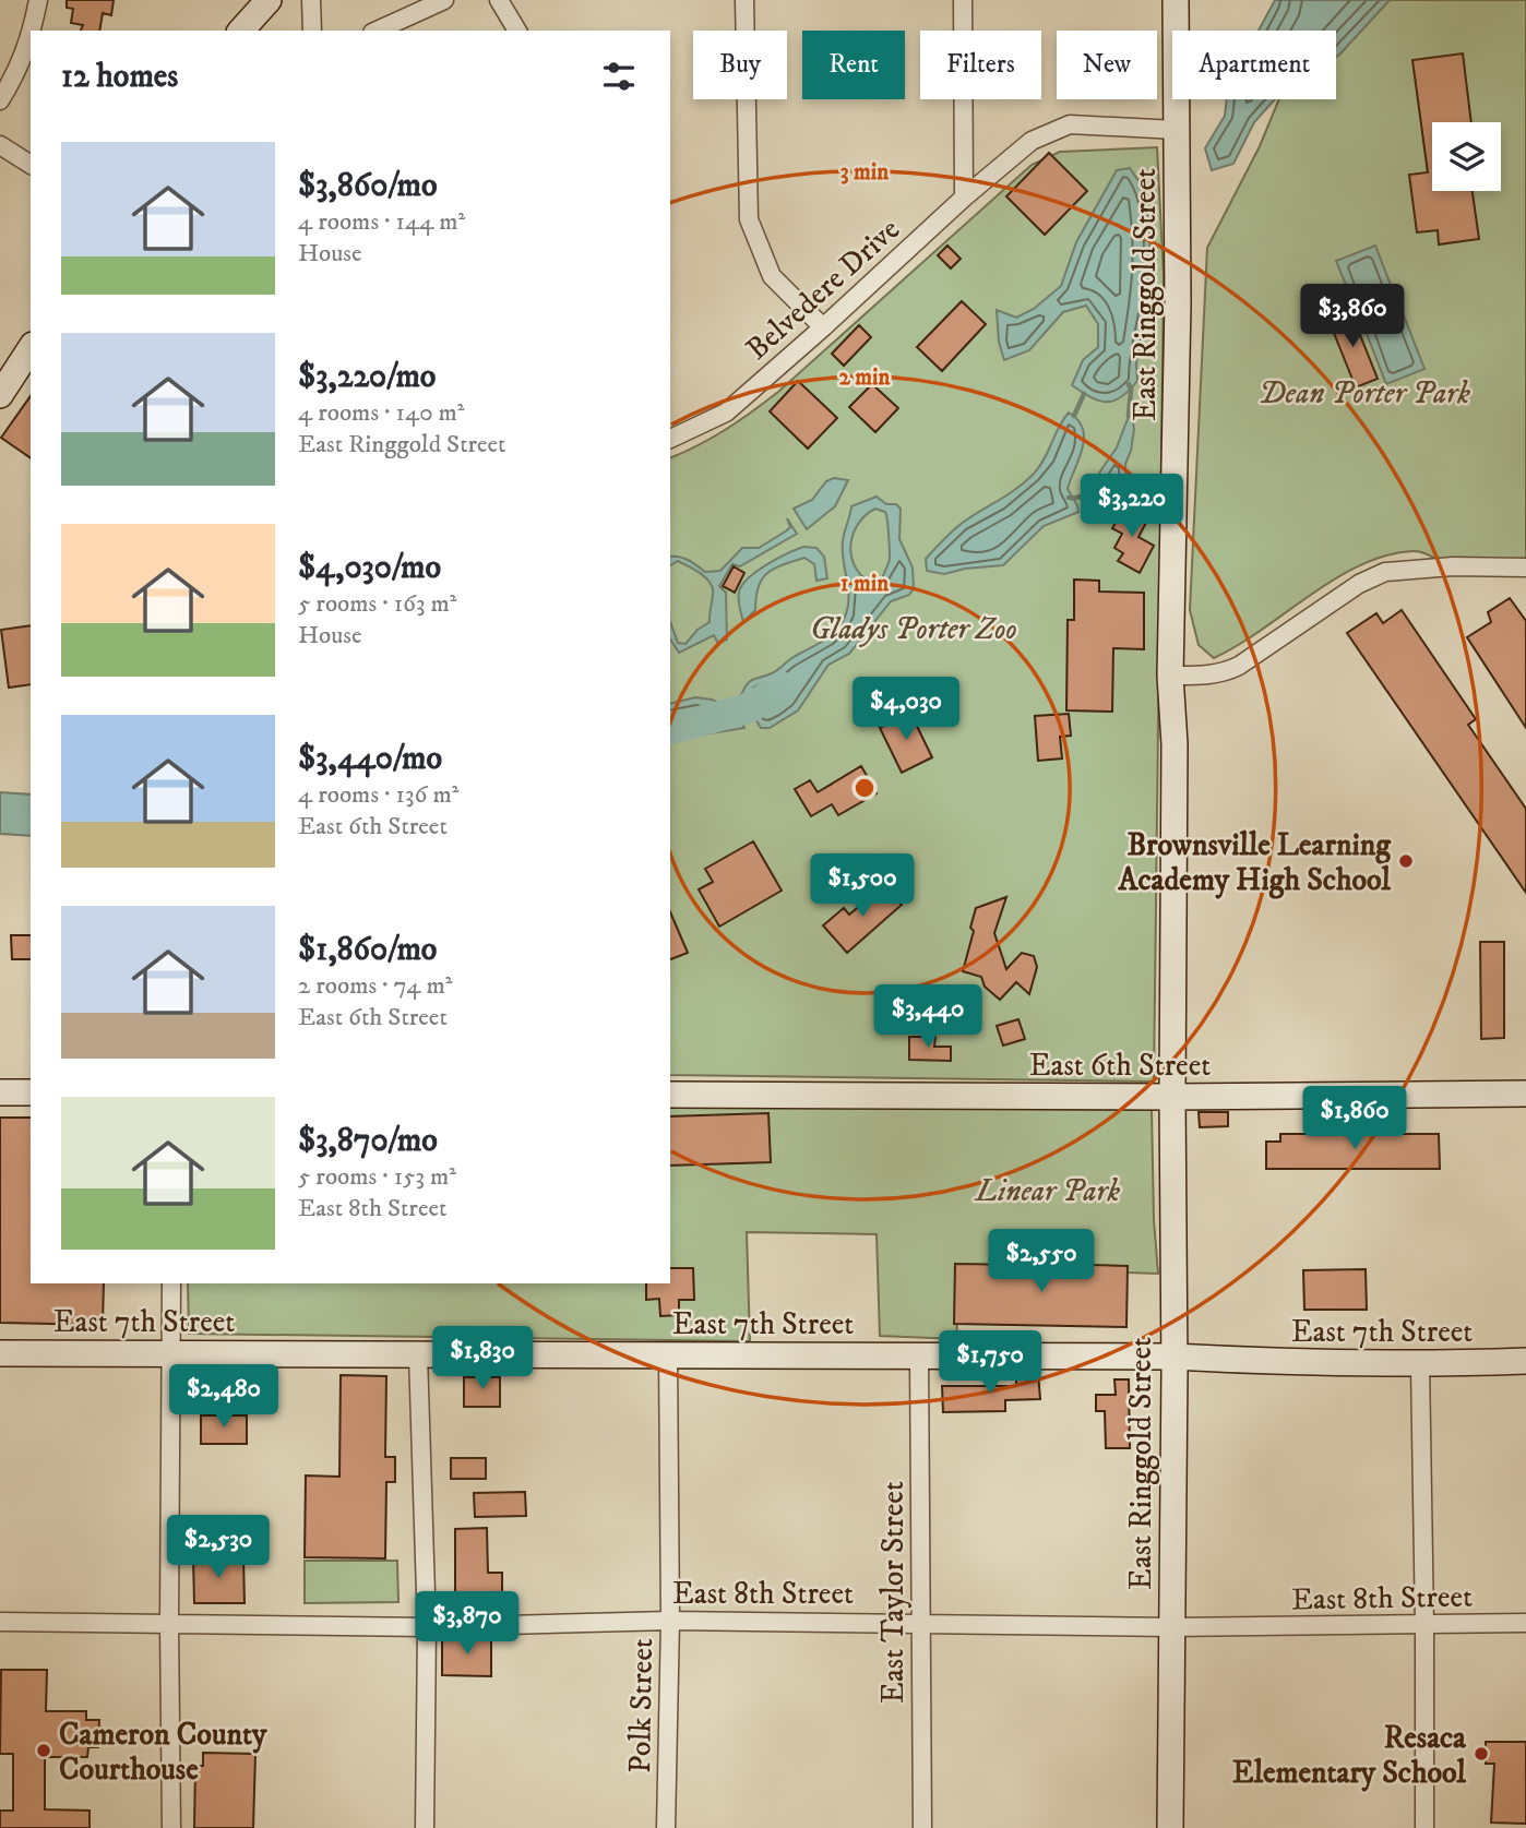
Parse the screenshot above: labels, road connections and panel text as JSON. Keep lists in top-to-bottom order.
{
  "streets": {
    "main road": ["East Ringgold Street", "East 6th Street", "East 7th Street"],
    "street": [
      "Belvedere Drive",
      "East 8th Street",
      "East Taylor Street",
      "Polk Street"
    ]
  },
  "crossings": [
    ["Belvedere Drive", "East Ringgold Street"],
    ["East Ringgold Street", "East 6th Street"],
    ["East Ringgold Street", "East 7th Street"],
    ["East Ringgold Street", "East 8th Street"],
    ["East 7th Street", "East Taylor Street"],
    ["East 7th Street", "Polk Street"],
    ["East 8th Street", "East Taylor Street"],
    ["East 8th Street", "Polk Street"]
  ],
  "parks": ["Dean Porter Park", "Gladys Porter Zoo", "Linear Park"],
  "places": ["Brownsville Learning Academy High School", "Cameron County Courthouse", "Resaca Elementary School"],
  "page": {
    "chip": [
      "Buy",
      "Rent",
      "Filters",
      "New",
      "Apartment"
    ],
    "heading": "12 homes",
    "list": [
      {
        "name": "$3,860/mo",
        "note": "4 rooms · 144 m² · House"
      },
      {
        "name": "$3,220/mo",
        "note": "4 rooms · 140 m² · East Ringgold Street"
      },
      {
        "name": "$4,030/mo",
        "note": "5 rooms · 163 m² · House"
      },
      {
        "name": "$3,440/mo",
        "note": "4 rooms · 136 m² · East 6th Street"
      },
      {
        "name": "$1,860/mo",
        "note": "2 rooms · 74 m² · East 6th Street"
      },
      {
        "name": "$3,870/mo",
        "note": "5 rooms · 153 m² · East 8th Street"
      }
    ],
    "price": [
      "$3,860",
      "$3,220",
      "$4,030",
      "$1,500",
      "$3,440",
      "$1,860",
      "$2,550",
      "$1,830",
      "$1,750",
      "$2,480",
      "$2,530",
      "$3,870"
    ]
  },
  "rings": ["3 min", "2 min", "1 min"]
}
